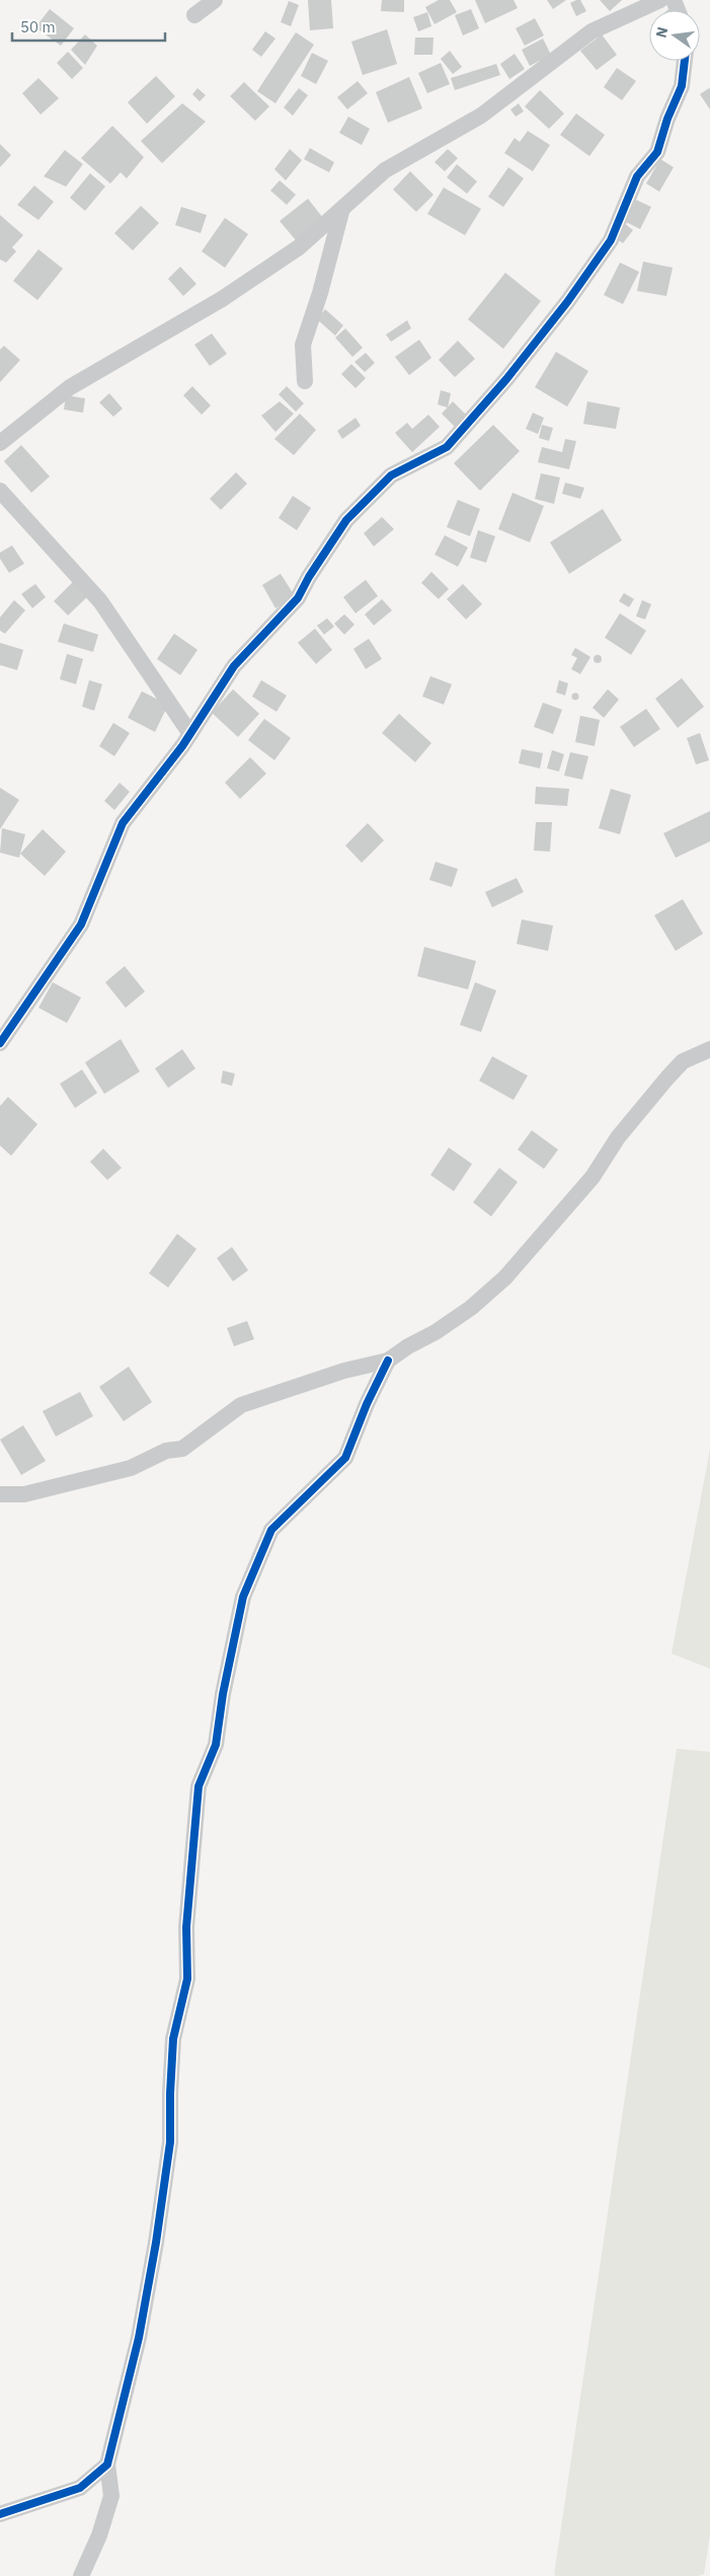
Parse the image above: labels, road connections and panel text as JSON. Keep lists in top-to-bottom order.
{
  "scale_bar": "50 m",
  "north": "left"
}
